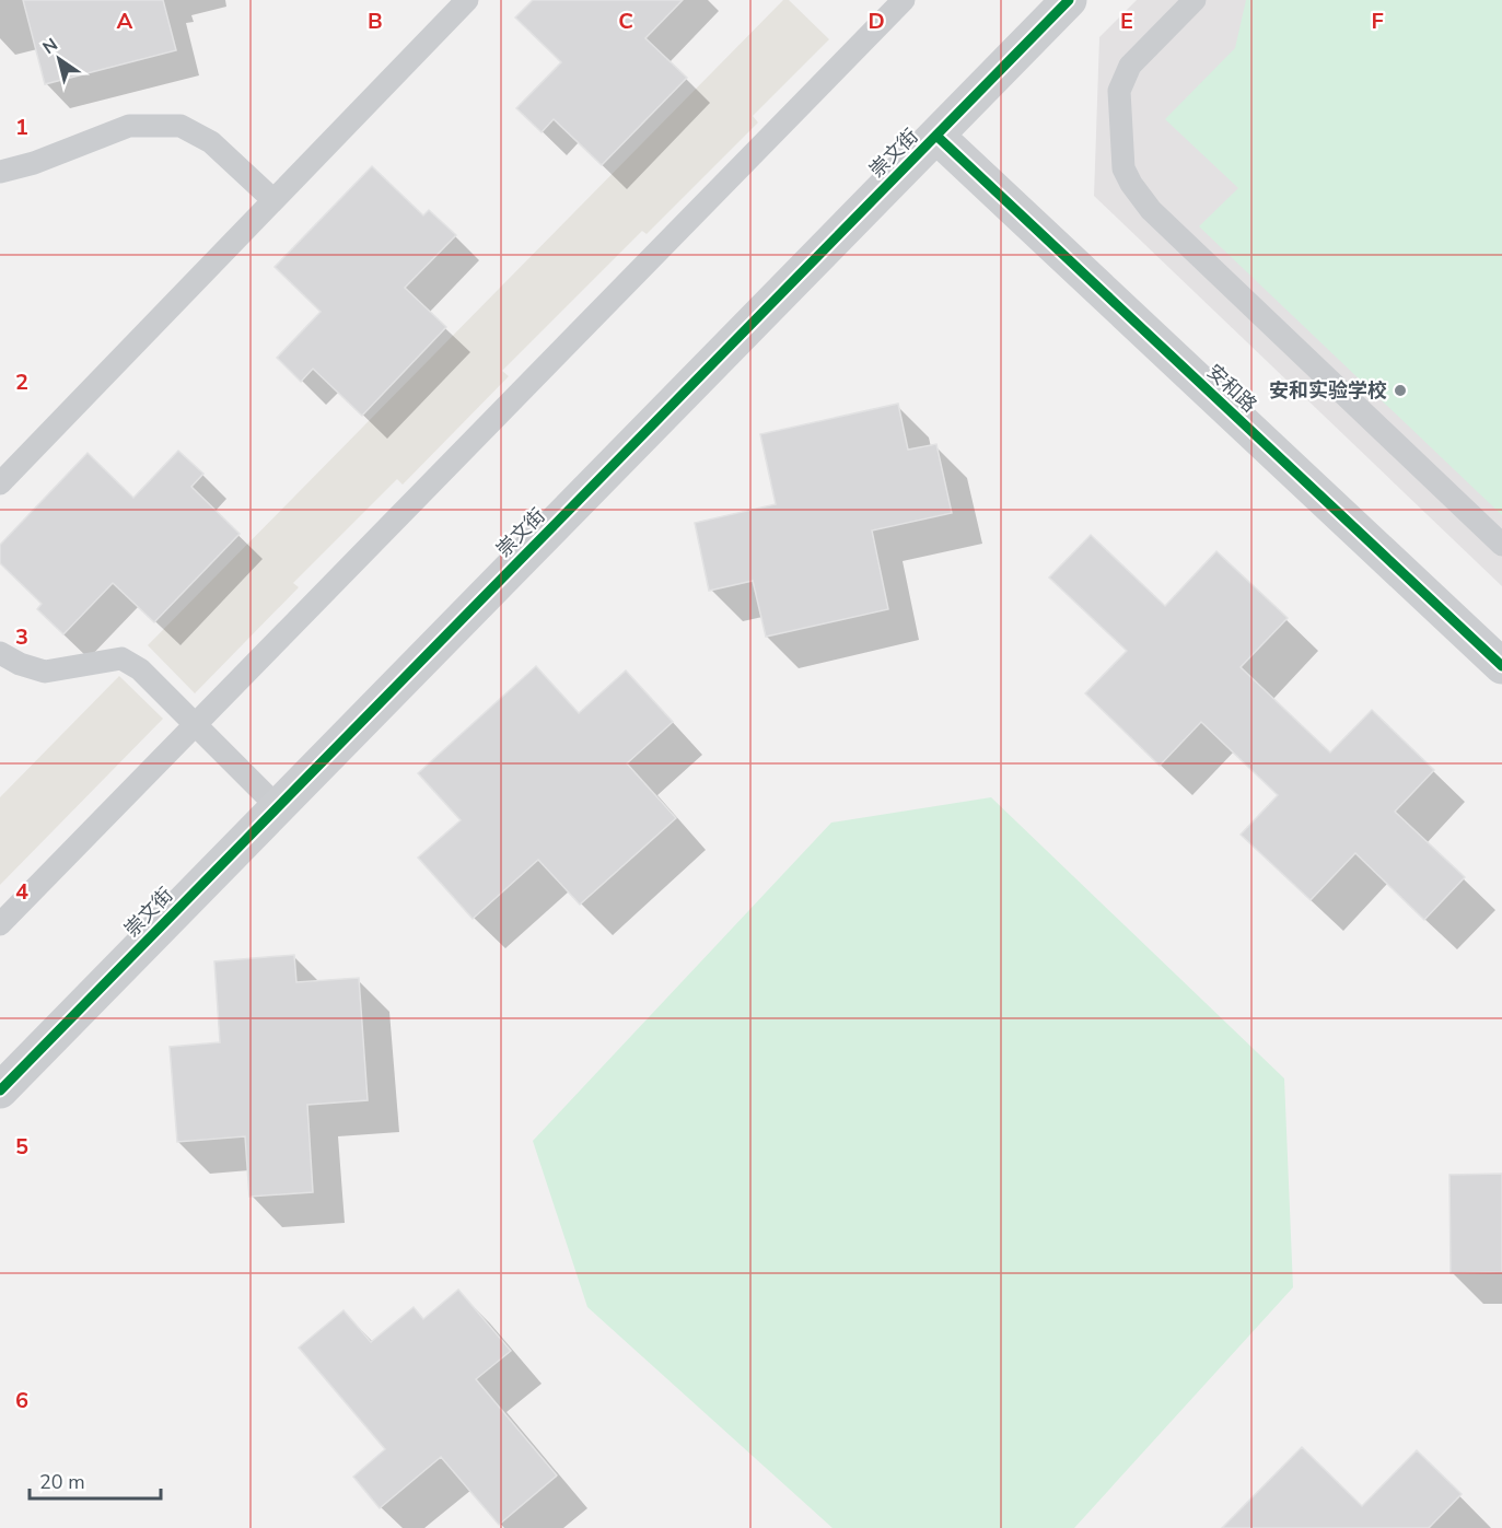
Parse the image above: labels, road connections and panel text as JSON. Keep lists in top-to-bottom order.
{
  "streets": {
    "street": ["崇文街", "安和路"]
  },
  "crossings": [
    ["崇文街", "安和路"]
  ],
  "places": ["安和实验学校"],
  "scale_bar": "20 m",
  "north": "top left",
  "grid": {
    "columns": [
      "A",
      "B",
      "C",
      "D",
      "E",
      "F"
    ],
    "rows": [
      "1",
      "2",
      "3",
      "4",
      "5",
      "6"
    ]
  }
}
